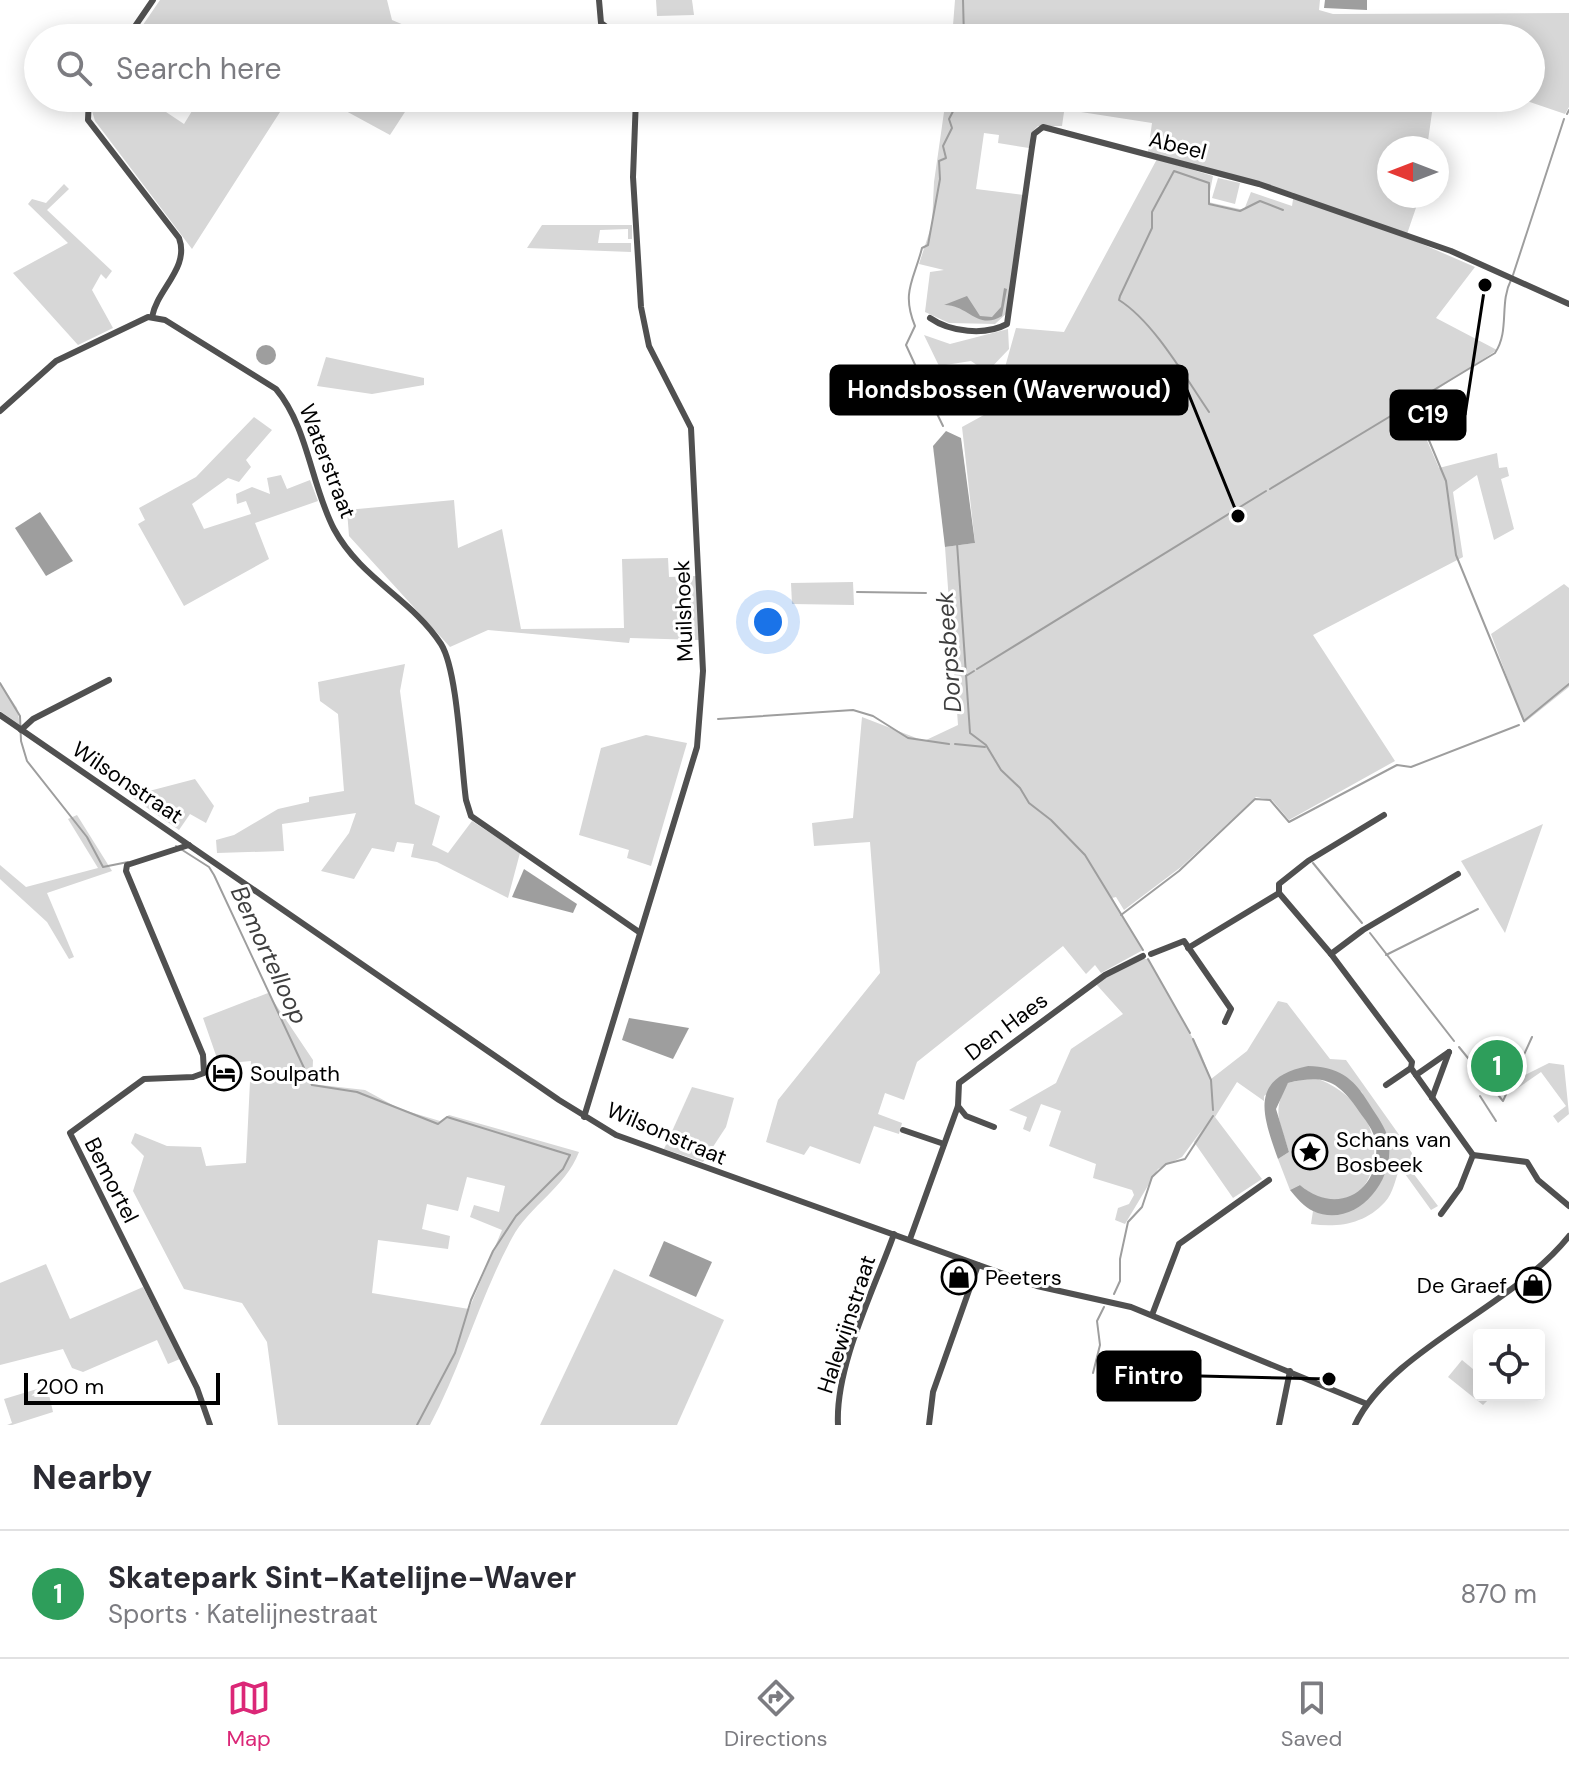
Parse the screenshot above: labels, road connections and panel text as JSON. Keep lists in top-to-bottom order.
{
  "streets": {
    "street": [
      "Abeel",
      "Waterstraat",
      "Muilshoek",
      "Wilsonstraat",
      "Den Haes",
      "Bemortel",
      "Halewijnstraat"
    ]
  },
  "crossings": [
    ["Waterstraat", "Muilshoek"],
    ["Muilshoek", "Wilsonstraat"],
    ["Wilsonstraat", "Den Haes"],
    ["Wilsonstraat", "Bemortel"],
    ["Wilsonstraat", "Halewijnstraat"]
  ],
  "water": ["Dorpsbeek", "Bemortelloop"],
  "places": {
    "other": ["C19", "Hondsbossen (Waverwoud)", "Fintro"],
    "hotel": ["Soulpath"],
    "place": ["Schans van Bosbeek"],
    "shop": ["Peeters", "De Graef"]
  },
  "scale_bar": "200 m",
  "north": "left",
  "page": {
    "search": "Search here",
    "pins": "1",
    "scale": "200 m",
    "heading": "Nearby",
    "list": [
      {
        "mark": "1",
        "name": "Skatepark Sint-Katelijne-Waver",
        "note": "Sports · Katelijnestraat",
        "value": "870 m"
      }
    ],
    "nav": ["Map", "Directions", "Saved"]
  }
}
